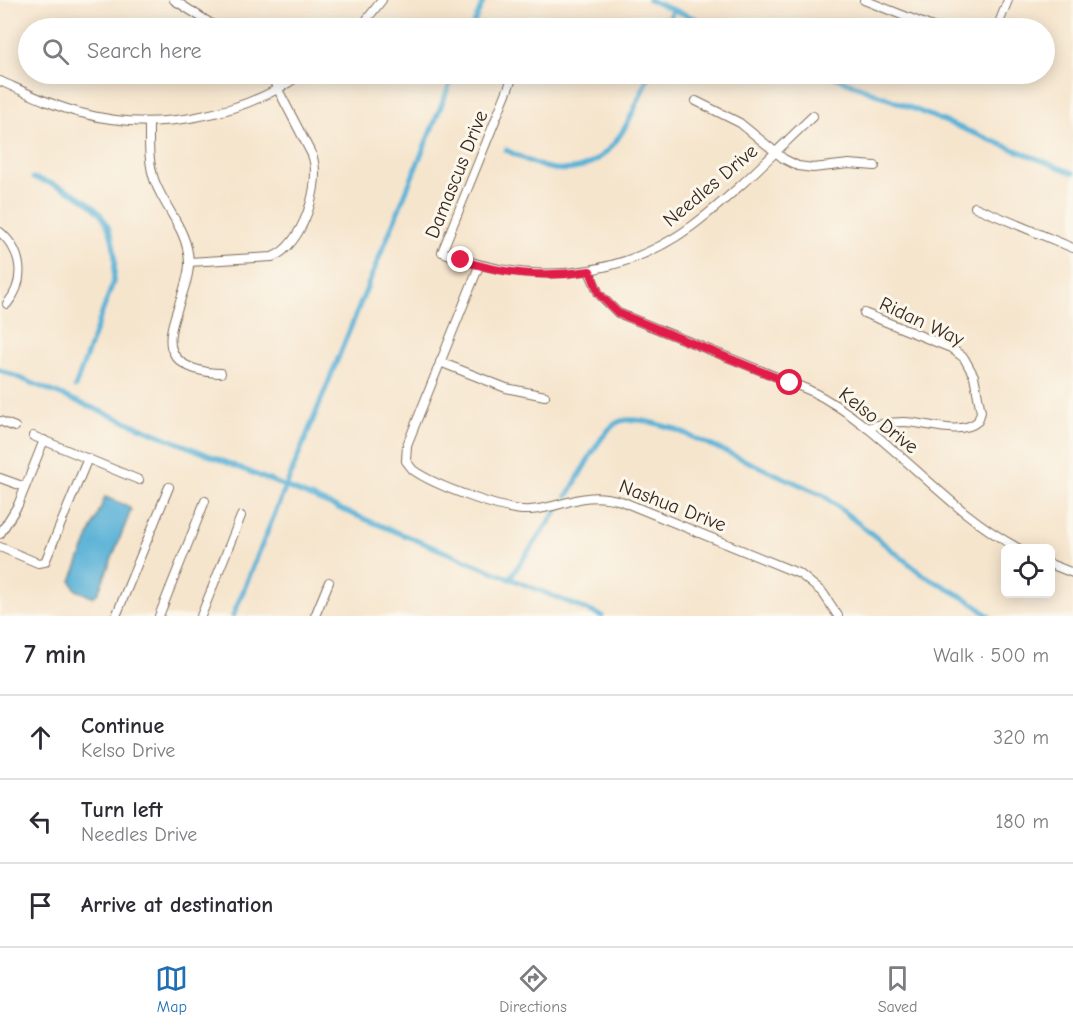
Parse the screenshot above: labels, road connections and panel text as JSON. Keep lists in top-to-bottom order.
{
  "streets": {
    "street": [
      "Damascus Drive",
      "Needles Drive",
      "Ridan Way",
      "Kelso Drive",
      "Nashua Drive"
    ]
  },
  "crossings": [
    ["Damascus Drive", "Needles Drive"],
    ["Needles Drive", "Kelso Drive"],
    ["Needles Drive", "Nashua Drive"],
    ["Ridan Way", "Kelso Drive"]
  ],
  "page": {
    "search": "Search here",
    "heading": ["7 min", "Walk · 500 m"],
    "list": [
      ["Continue", "Kelso Drive", "320 m"],
      ["Turn left", "Needles Drive", "180 m"],
      "Arrive at destination"
    ],
    "nav": ["Map", "Directions", "Saved"]
  }
}
